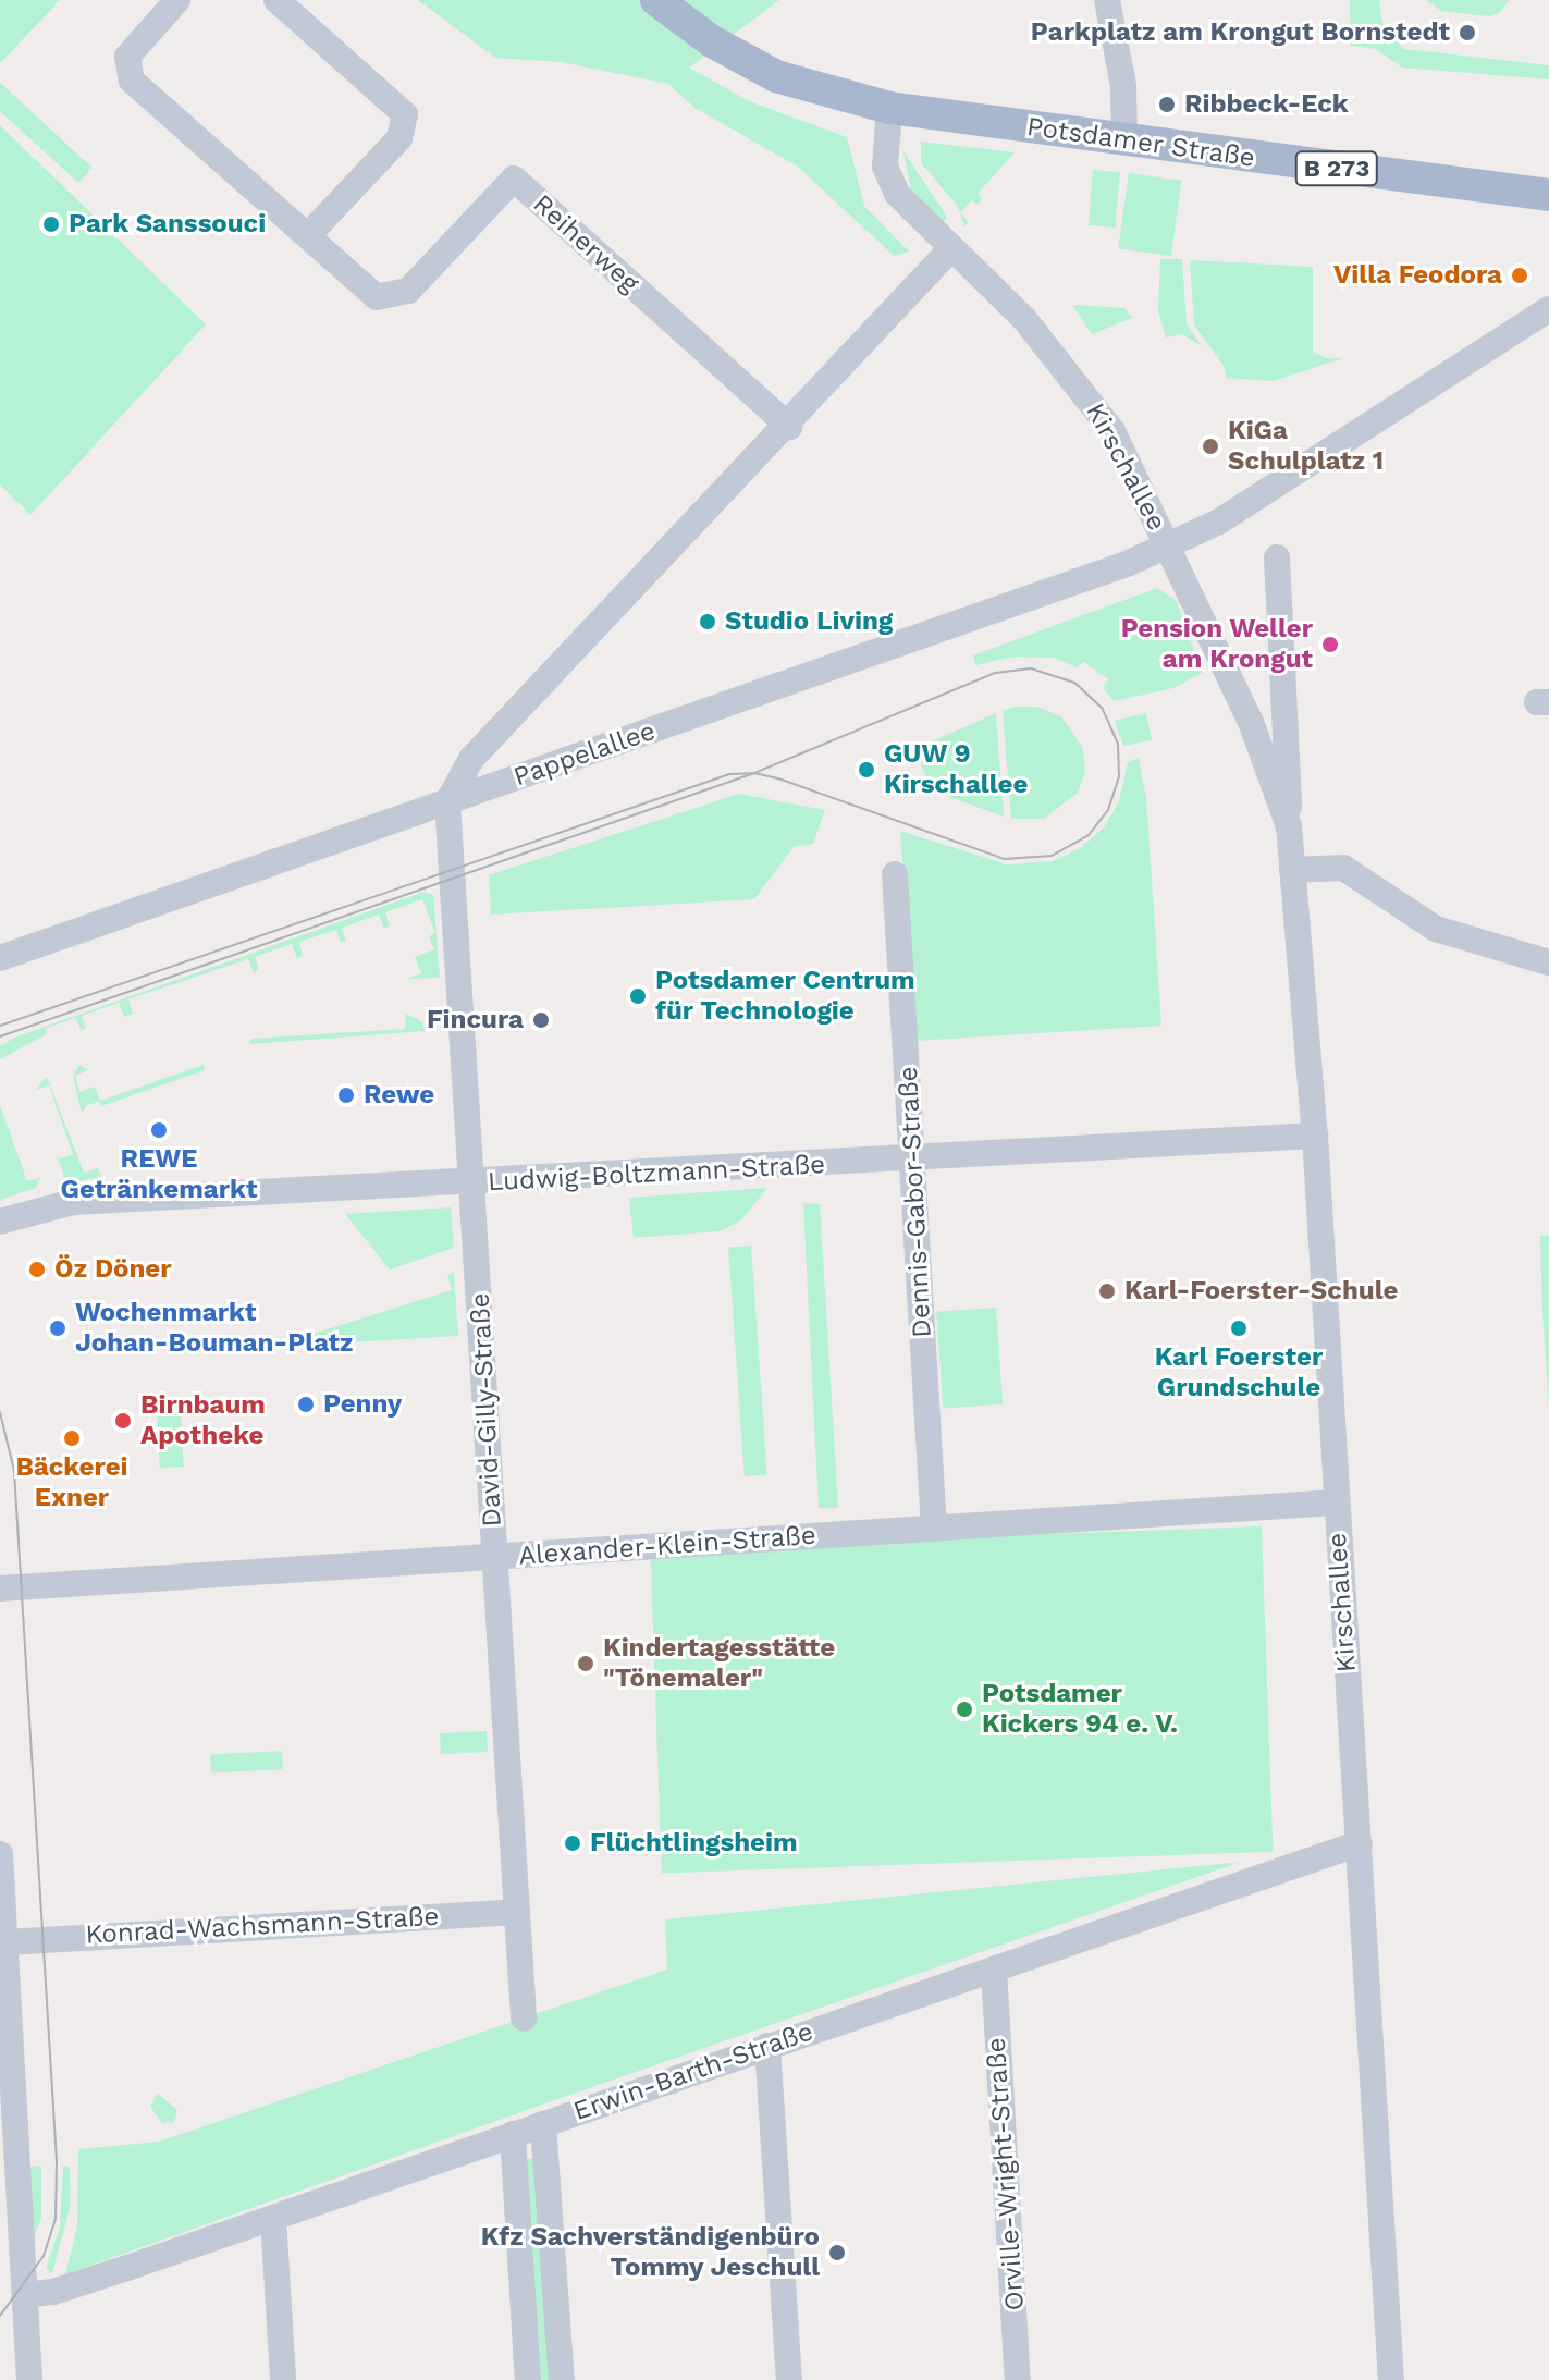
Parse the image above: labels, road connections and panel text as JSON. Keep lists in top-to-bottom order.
{
  "streets": {
    "main road": ["Potsdamer Straße", "B 273"],
    "street": [
      "Reiherweg",
      "Kirschallee",
      "Pappelallee",
      "Ludwig-Boltzmann-Straße",
      "Dennis-Gabor-Straße",
      "David-Gilly-Straße",
      "Alexander-Klein-Straße",
      "Konrad-Wachsmann-Straße",
      "Erwin-Barth-Straße",
      "Orville-Wright-Straße"
    ]
  },
  "crossings": [
    ["Potsdamer Straße", "B 273"],
    ["Potsdamer Straße", "Kirschallee"],
    ["B 273", "Kirschallee"],
    ["Kirschallee", "Pappelallee"],
    ["Kirschallee", "Ludwig-Boltzmann-Straße"],
    ["Kirschallee", "Alexander-Klein-Straße"],
    ["Kirschallee", "Erwin-Barth-Straße"],
    ["Pappelallee", "David-Gilly-Straße"],
    ["Ludwig-Boltzmann-Straße", "Dennis-Gabor-Straße"],
    ["Ludwig-Boltzmann-Straße", "David-Gilly-Straße"],
    ["Dennis-Gabor-Straße", "Alexander-Klein-Straße"],
    ["David-Gilly-Straße", "Alexander-Klein-Straße"],
    ["David-Gilly-Straße", "Konrad-Wachsmann-Straße"],
    ["Erwin-Barth-Straße", "Orville-Wright-Straße"]
  ],
  "places": [
    "Parkplatz am Krongut Bornstedt",
    "Ribbeck-Eck",
    "Park Sanssouci",
    "Villa Feodora",
    "KiGa Schulplatz 1",
    "Studio Living",
    "Pension Weller am Krongut",
    "GUW 9 Kirschallee",
    "Potsdamer Centrum für Technologie",
    "Fincura",
    "Rewe",
    "REWE Getränkemarkt",
    "Öz Döner",
    "Karl-Foerster-Schule",
    "Wochenmarkt Johan-Bouman-Platz",
    "Karl Foerster Grundschule",
    "Penny",
    "Birnbaum Apotheke",
    "Bäckerei Exner",
    "Kindertagesstätte \"Tönemaler\"",
    "Potsdamer Kickers 94 e. V.",
    "Flüchtlingsheim",
    "Kfz Sachverständigenbüro Tommy Jeschull"
  ]
}
